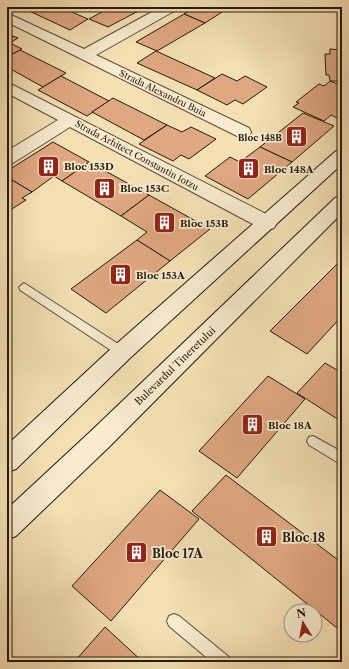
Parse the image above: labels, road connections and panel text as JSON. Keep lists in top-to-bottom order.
{
  "streets": {
    "street": ["Strada Alexandru Buia", "Strada Arhitect Constantin Iotzu", "Bulevardul Tineretului"]
  },
  "places": {
    "building": [
      "Bloc 148B",
      "Bloc 153D",
      "Bloc 148A",
      "Bloc 153C",
      "Bloc 153B",
      "Bloc 153A",
      "Bloc 18A",
      "Bloc 18",
      "Bloc 17A"
    ]
  },
  "north": "top"
}
